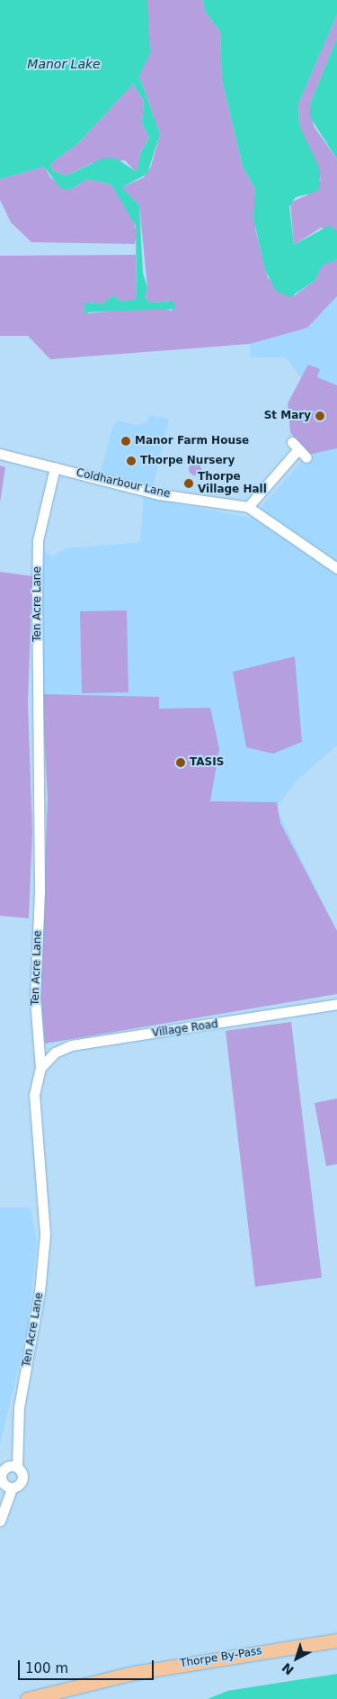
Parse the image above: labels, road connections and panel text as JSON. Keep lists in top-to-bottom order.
{
  "streets": {
    "main road": ["Thorpe By-Pass"],
    "street": ["Coldharbour Lane", "Ten Acre Lane", "Village Road"]
  },
  "crossings": [
    ["Coldharbour Lane", "Ten Acre Lane"],
    ["Ten Acre Lane", "Village Road"]
  ],
  "water": ["Manor Lake"],
  "places": [
    "St Mary",
    "Manor Farm House",
    "Thorpe Nursery",
    "Thorpe Village Hall",
    "TASIS"
  ],
  "scale_bar": "100 m",
  "north": "bottom left"
}
